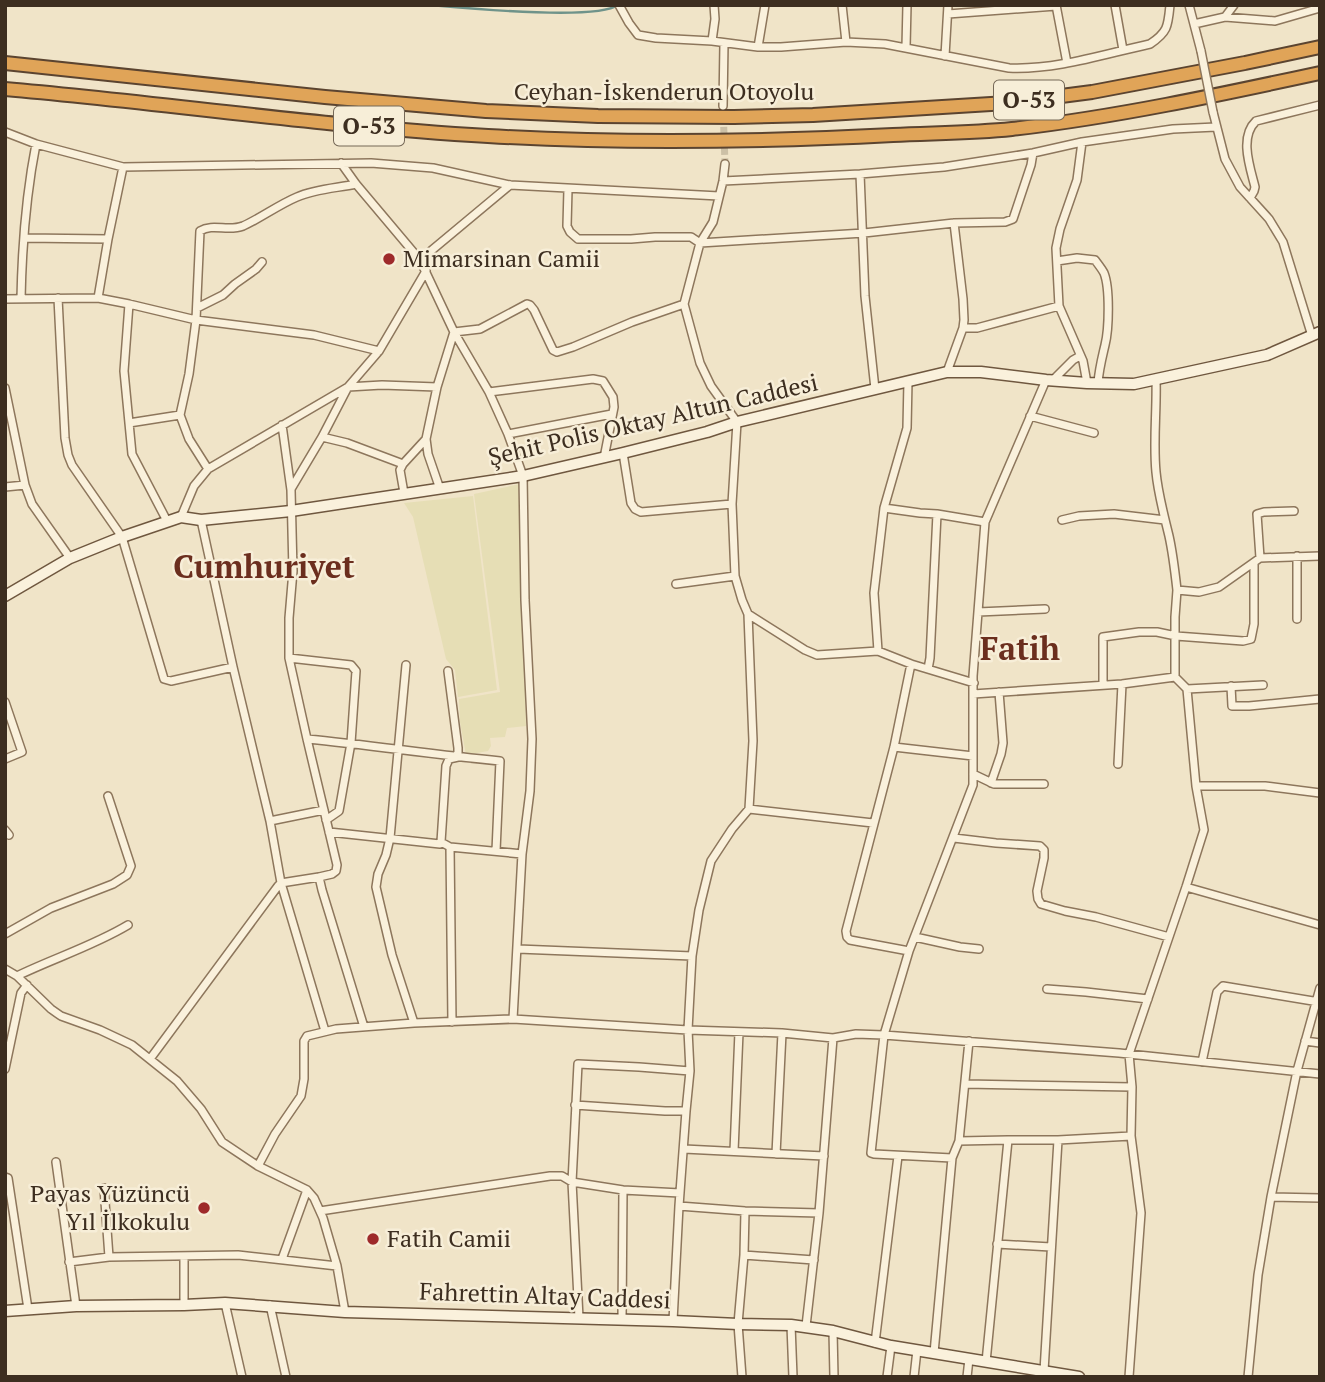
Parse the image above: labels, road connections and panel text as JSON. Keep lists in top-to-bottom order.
{
  "streets": {
    "highway": ["Ceyhan-İskenderun Otoyolu", "O-53"],
    "street": ["Şehit Polis Oktay Altun Caddesi", "Fahrettin Altay Caddesi"]
  },
  "districts": ["Cumhuriyet", "Fatih"],
  "places": ["Mimarsinan Camii", "Payas Yüzüncü Yıl İlkokulu", "Fatih Camii"]
}
